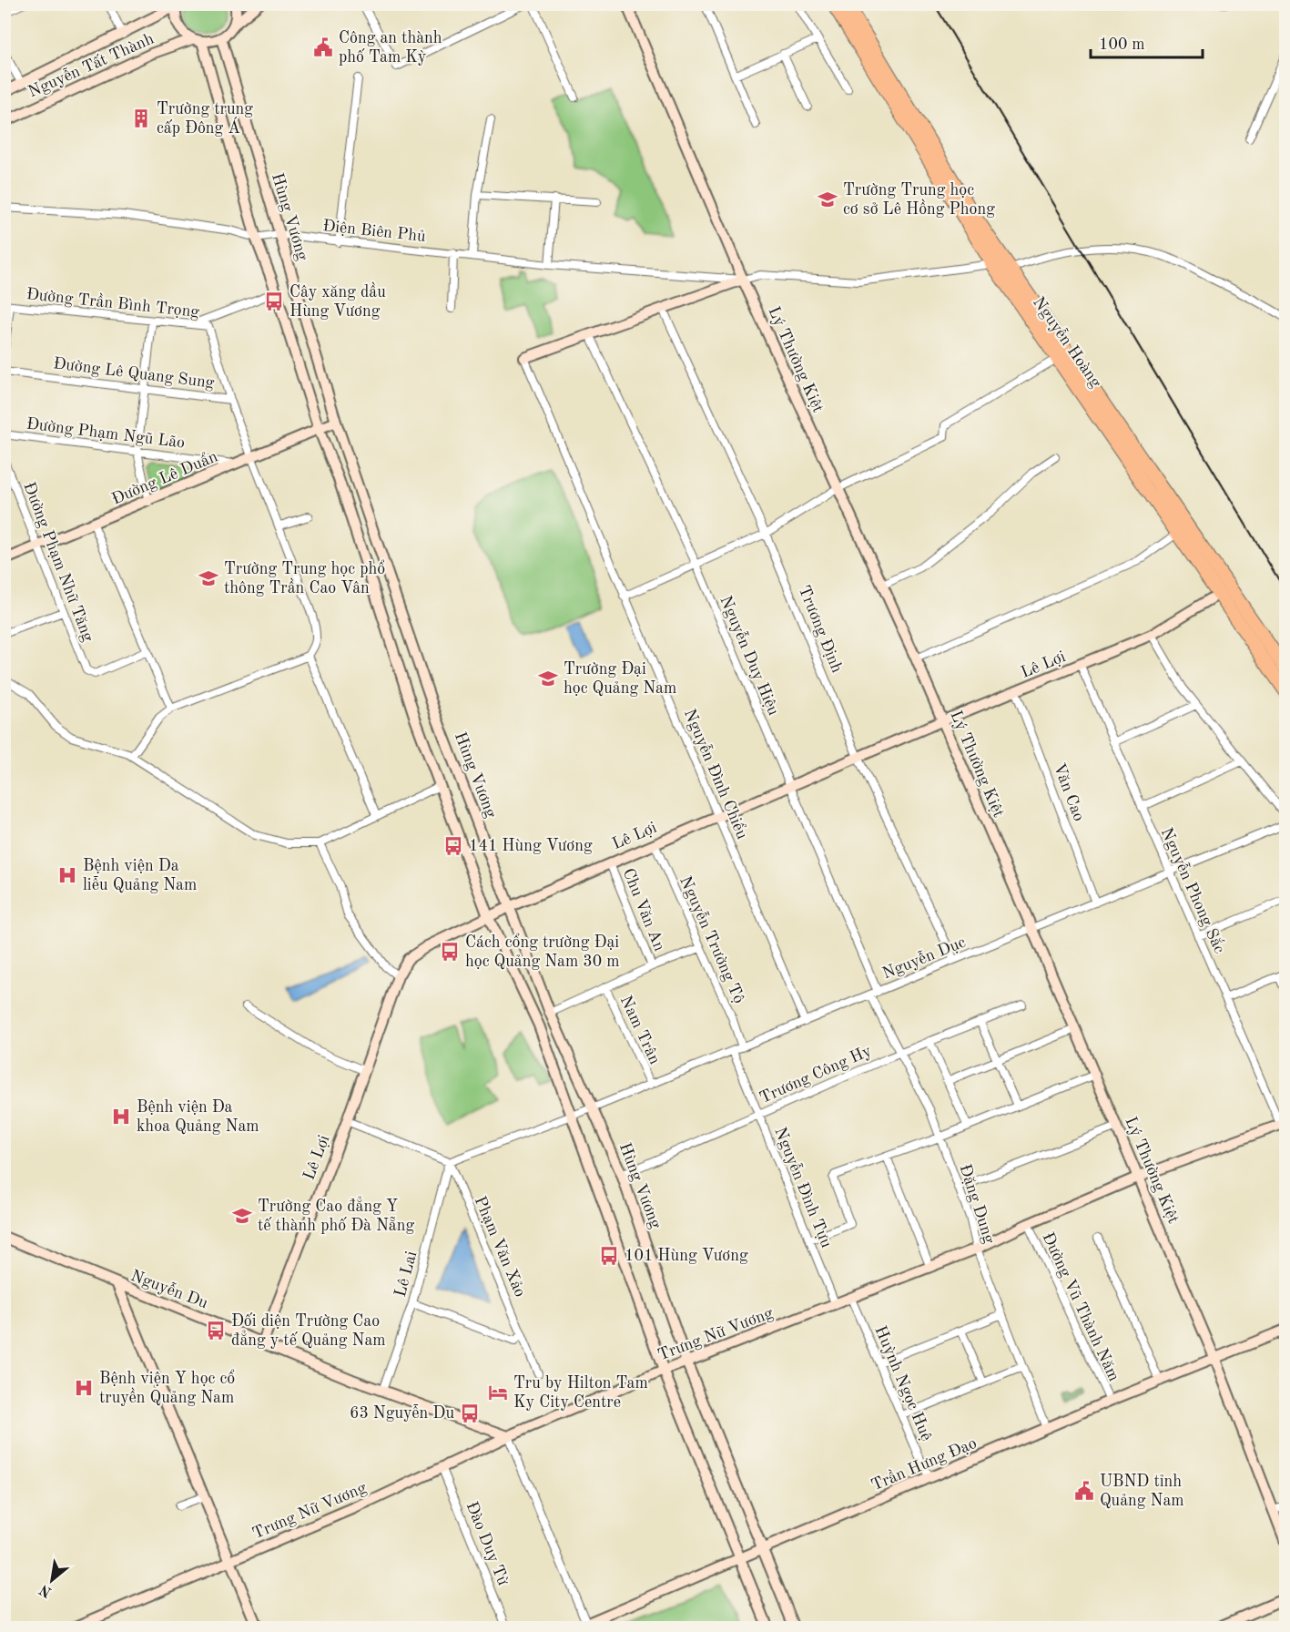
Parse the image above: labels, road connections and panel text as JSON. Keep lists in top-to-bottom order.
{
  "streets": {
    "highway": ["Nguyễn Hoàng"],
    "street": [
      "Nguyễn Tất Thành",
      "Hùng Vương",
      "Điện Biên Phủ",
      "Đường Trần Bình Trọng",
      "Lý Thường Kiệt",
      "Đường Lê Quang Sung",
      "Đường Phạm Ngũ Lão",
      "Đường Lê Duẩn",
      "Đường Phạm Nhữ Tăng",
      "Trương Định",
      "Nguyễn Duy Hiệu",
      "Lê Lợi",
      "Nguyễn Đình Chiểu",
      "Văn Cao",
      "Nguyễn Phong Sắc",
      "Chu Văn An",
      "Nguyễn Trường Tộ",
      "Nguyễn Dục",
      "Nam Trân",
      "Trương Công Hy",
      "Nguyễn Đình Tựu",
      "Đặng Dung",
      "Phạm Văn Xảo",
      "Lê Lai",
      "Nguyễn Du",
      "Đường Vũ Thành Năm",
      "Trưng Nữ Vương",
      "Huỳnh Ngọc Huệ",
      "Trần Hưng Đạo",
      "Đào Duy Từ"
    ]
  },
  "crossings": [
    ["Nguyễn Tất Thành", "Hùng Vương"],
    ["Hùng Vương", "Điện Biên Phủ"],
    ["Hùng Vương", "Đường Lê Duẩn"],
    ["Hùng Vương", "Lê Lợi"],
    ["Hùng Vương", "Nguyễn Dục"],
    ["Hùng Vương", "Trương Công Hy"],
    ["Hùng Vương", "Trưng Nữ Vương"],
    ["Hùng Vương", "Trần Hưng Đạo"],
    ["Điện Biên Phủ", "Nguyễn Hoàng"],
    ["Điện Biên Phủ", "Lý Thường Kiệt"],
    ["Đường Trần Bình Trọng", "Đường Lê Quang Sung"],
    ["Nguyễn Hoàng", "Lê Lợi"],
    ["Lý Thường Kiệt", "Lê Lợi"],
    ["Lý Thường Kiệt", "Nguyễn Dục"],
    ["Lý Thường Kiệt", "Trưng Nữ Vương"],
    ["Lý Thường Kiệt", "Trần Hưng Đạo"],
    ["Đường Lê Quang Sung", "Đường Lê Duẩn"],
    ["Đường Phạm Ngũ Lão", "Đường Lê Duẩn"],
    ["Đường Lê Duẩn", "Đường Phạm Nhữ Tăng"],
    ["Trương Định", "Lê Lợi"],
    ["Trương Định", "Nguyễn Dục"],
    ["Nguyễn Duy Hiệu", "Lê Lợi"],
    ["Nguyễn Duy Hiệu", "Nguyễn Dục"],
    ["Lê Lợi", "Nguyễn Đình Chiểu"],
    ["Lê Lợi", "Văn Cao"],
    ["Lê Lợi", "Nguyễn Phong Sắc"],
    ["Lê Lợi", "Chu Văn An"],
    ["Lê Lợi", "Nguyễn Trường Tộ"],
    ["Lê Lợi", "Nguyễn Du"],
    ["Nguyễn Đình Chiểu", "Nguyễn Dục"],
    ["Văn Cao", "Nguyễn Dục"],
    ["Nguyễn Phong Sắc", "Nguyễn Dục"],
    ["Nguyễn Phong Sắc", "Trưng Nữ Vương"],
    ["Nguyễn Trường Tộ", "Nguyễn Dục"],
    ["Nguyễn Dục", "Nam Trân"],
    ["Nguyễn Dục", "Nguyễn Đình Tựu"],
    ["Nguyễn Dục", "Đặng Dung"],
    ["Trương Công Hy", "Nguyễn Đình Tựu"],
    ["Trương Công Hy", "Đặng Dung"],
    ["Nguyễn Đình Tựu", "Trưng Nữ Vương"],
    ["Đặng Dung", "Trưng Nữ Vương"],
    ["Đặng Dung", "Trần Hưng Đạo"],
    ["Phạm Văn Xảo", "Lê Lai"],
    ["Lê Lai", "Nguyễn Du"],
    ["Nguyễn Du", "Trưng Nữ Vương"],
    ["Đường Vũ Thành Năm", "Trưng Nữ Vương"],
    ["Đường Vũ Thành Năm", "Trần Hưng Đạo"],
    ["Trưng Nữ Vương", "Huỳnh Ngọc Huệ"],
    ["Trưng Nữ Vương", "Đào Duy Từ"],
    ["Huỳnh Ngọc Huệ", "Trần Hưng Đạo"]
  ],
  "places": {
    "public building": ["Công an thành phố Tam Kỳ", "UBND tỉnh Quảng Nam"],
    "building": ["Trường trung cấp Đông Á"],
    "school or university": [
      "Trường Trung học cơ sở Lê Hồng Phong",
      "Trường Trung học phổ thông Trần Cao Vân",
      "Trường Đại học Quảng Nam",
      "Trường Cao đẳng Y tế thành phố Đà Nẵng"
    ],
    "bus stop": [
      "Cây xăng dầu Hùng Vương",
      "141 Hùng Vương",
      "Cách cổng trường Đại học Quảng Nam 30 m",
      "101 Hùng Vương",
      "Đối diện Trường Cao đẳng y tế Quảng Nam",
      "63 Nguyễn Du"
    ],
    "hospital": ["Bệnh viện Da liễu Quảng Nam", "Bệnh viện Đa khoa Quảng Nam", "Bệnh viện Y học cổ truyền Quảng Nam"],
    "hotel": ["Tru by Hilton Tam Ky City Centre"]
  },
  "scale_bar": "100 m",
  "north": "bottom left"
}
